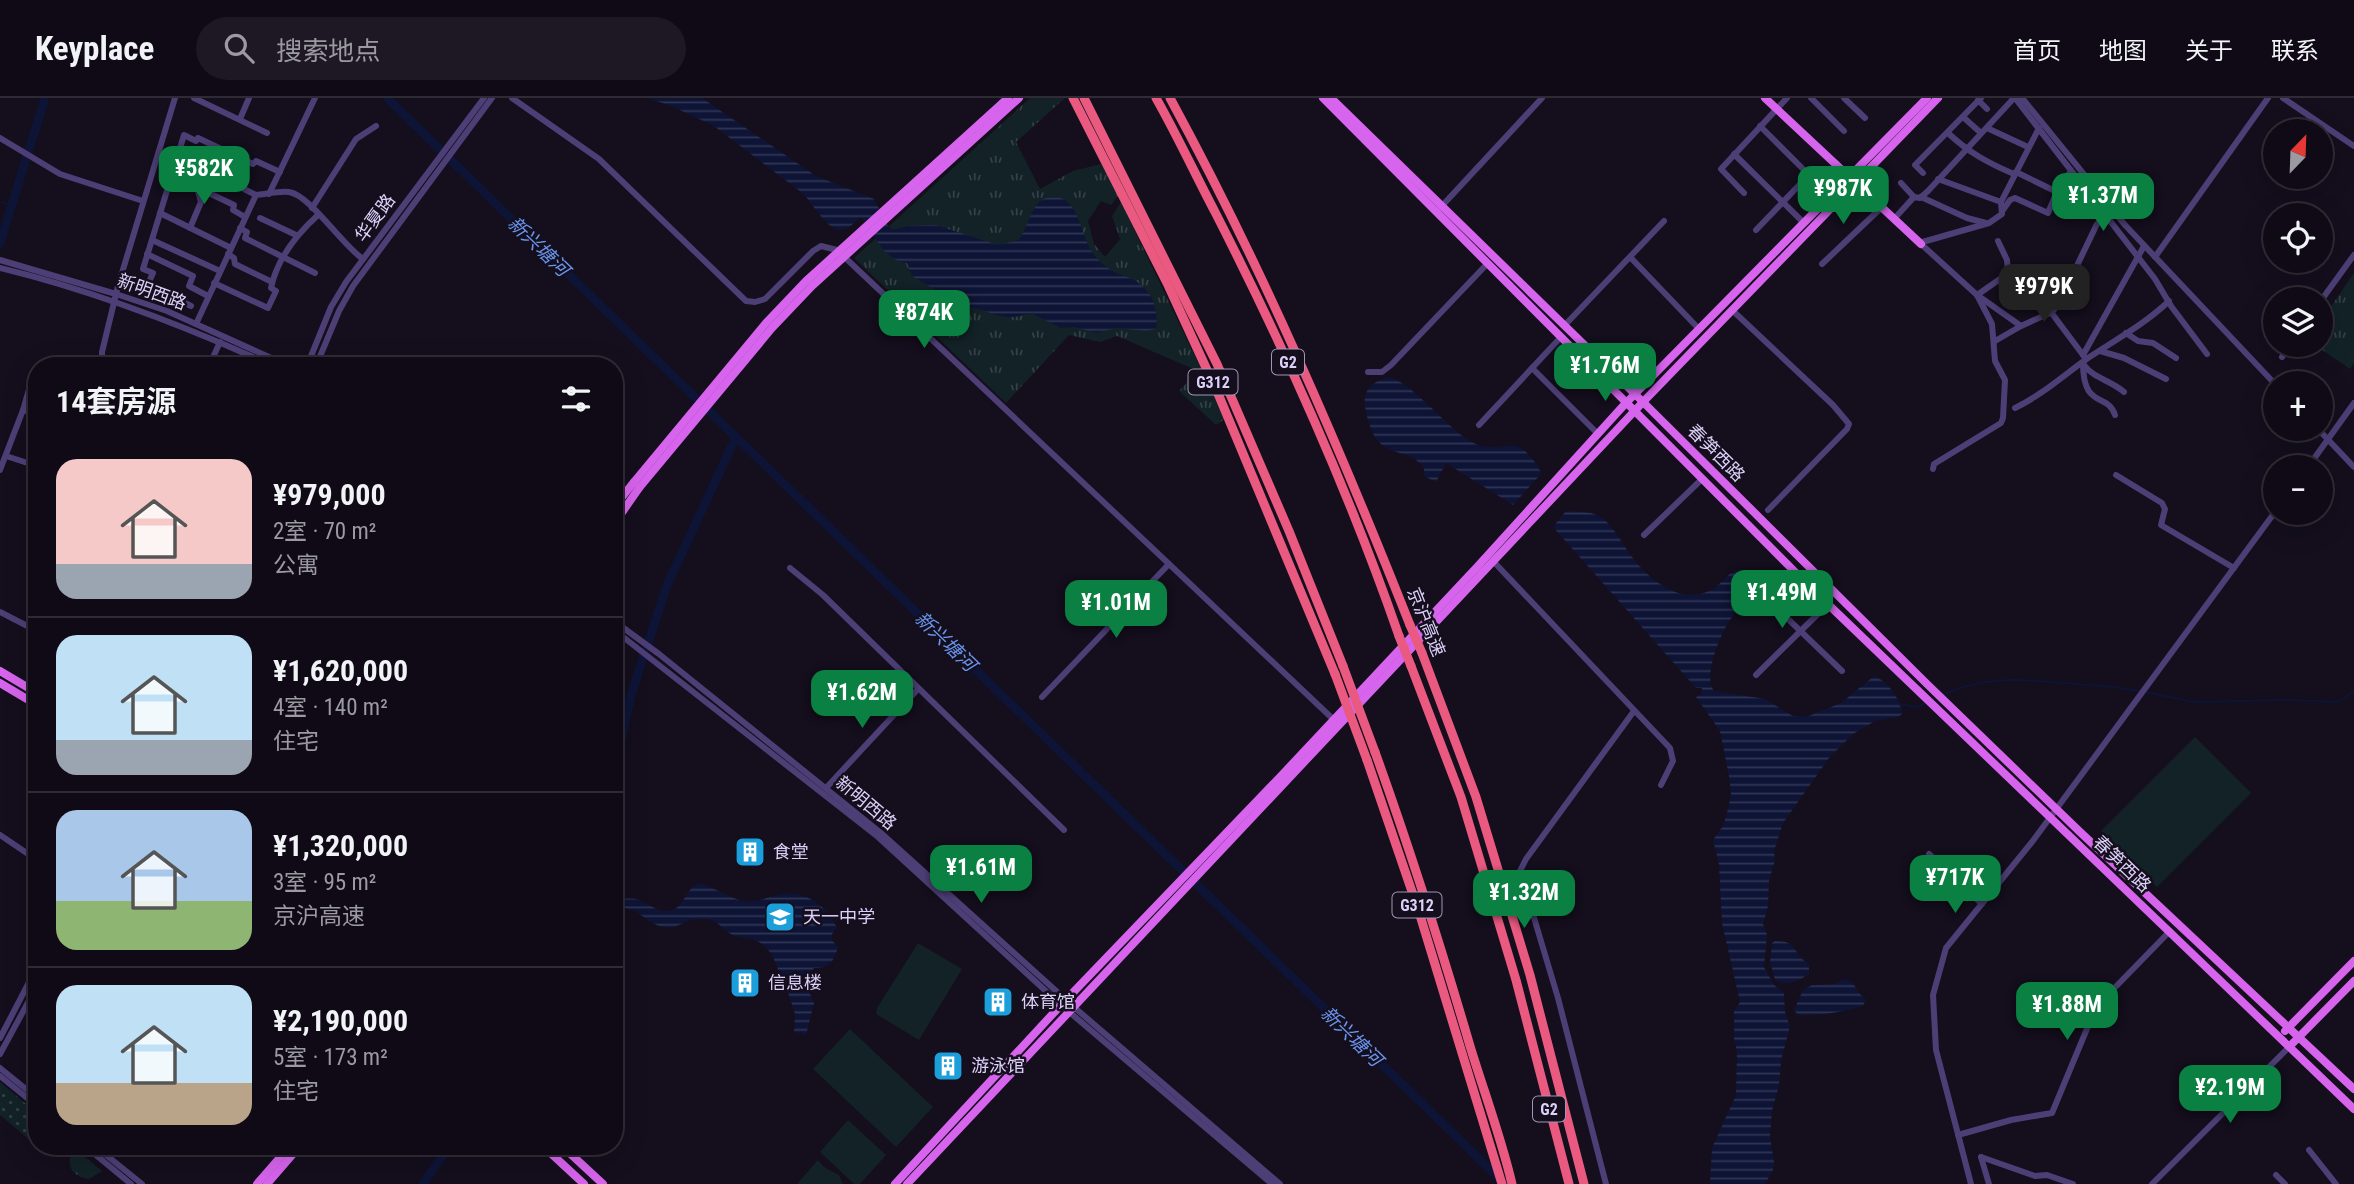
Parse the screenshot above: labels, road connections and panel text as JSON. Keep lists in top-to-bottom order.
{
  "streets": {
    "highway": ["G2", "G312", "京沪高速"],
    "main road": ["春笋西路"],
    "street": ["华夏路", "新明西路"]
  },
  "water": ["新兴塘河"],
  "places": {
    "building": [
      "食堂",
      "信息楼",
      "体育馆",
      "游泳馆"
    ],
    "school or university": ["天一中学"]
  },
  "north": "top right",
  "page": {
    "header": "Keyplace",
    "search": "搜索地点",
    "nav": [
      "首页",
      "地图",
      "关于",
      "联系"
    ],
    "map_buttons": ["+", "−"],
    "price": [
      "¥582K",
      "¥987K",
      "¥1.37M",
      "¥979K",
      "¥874K",
      "¥1.76M",
      "¥1.49M",
      "¥1.01M",
      "¥1.62M",
      "¥1.61M",
      "¥717K",
      "¥1.32M",
      "¥1.88M",
      "¥2.19M"
    ],
    "heading": "14套房源",
    "list": [
      {
        "name": "¥979,000",
        "note": "2室 · 70 m² · 公寓"
      },
      {
        "name": "¥1,620,000",
        "note": "4室 · 140 m² · 住宅"
      },
      {
        "name": "¥1,320,000",
        "note": "3室 · 95 m² · 京沪高速"
      },
      {
        "name": "¥2,190,000",
        "note": "5室 · 173 m² · 住宅"
      }
    ]
  }
}
